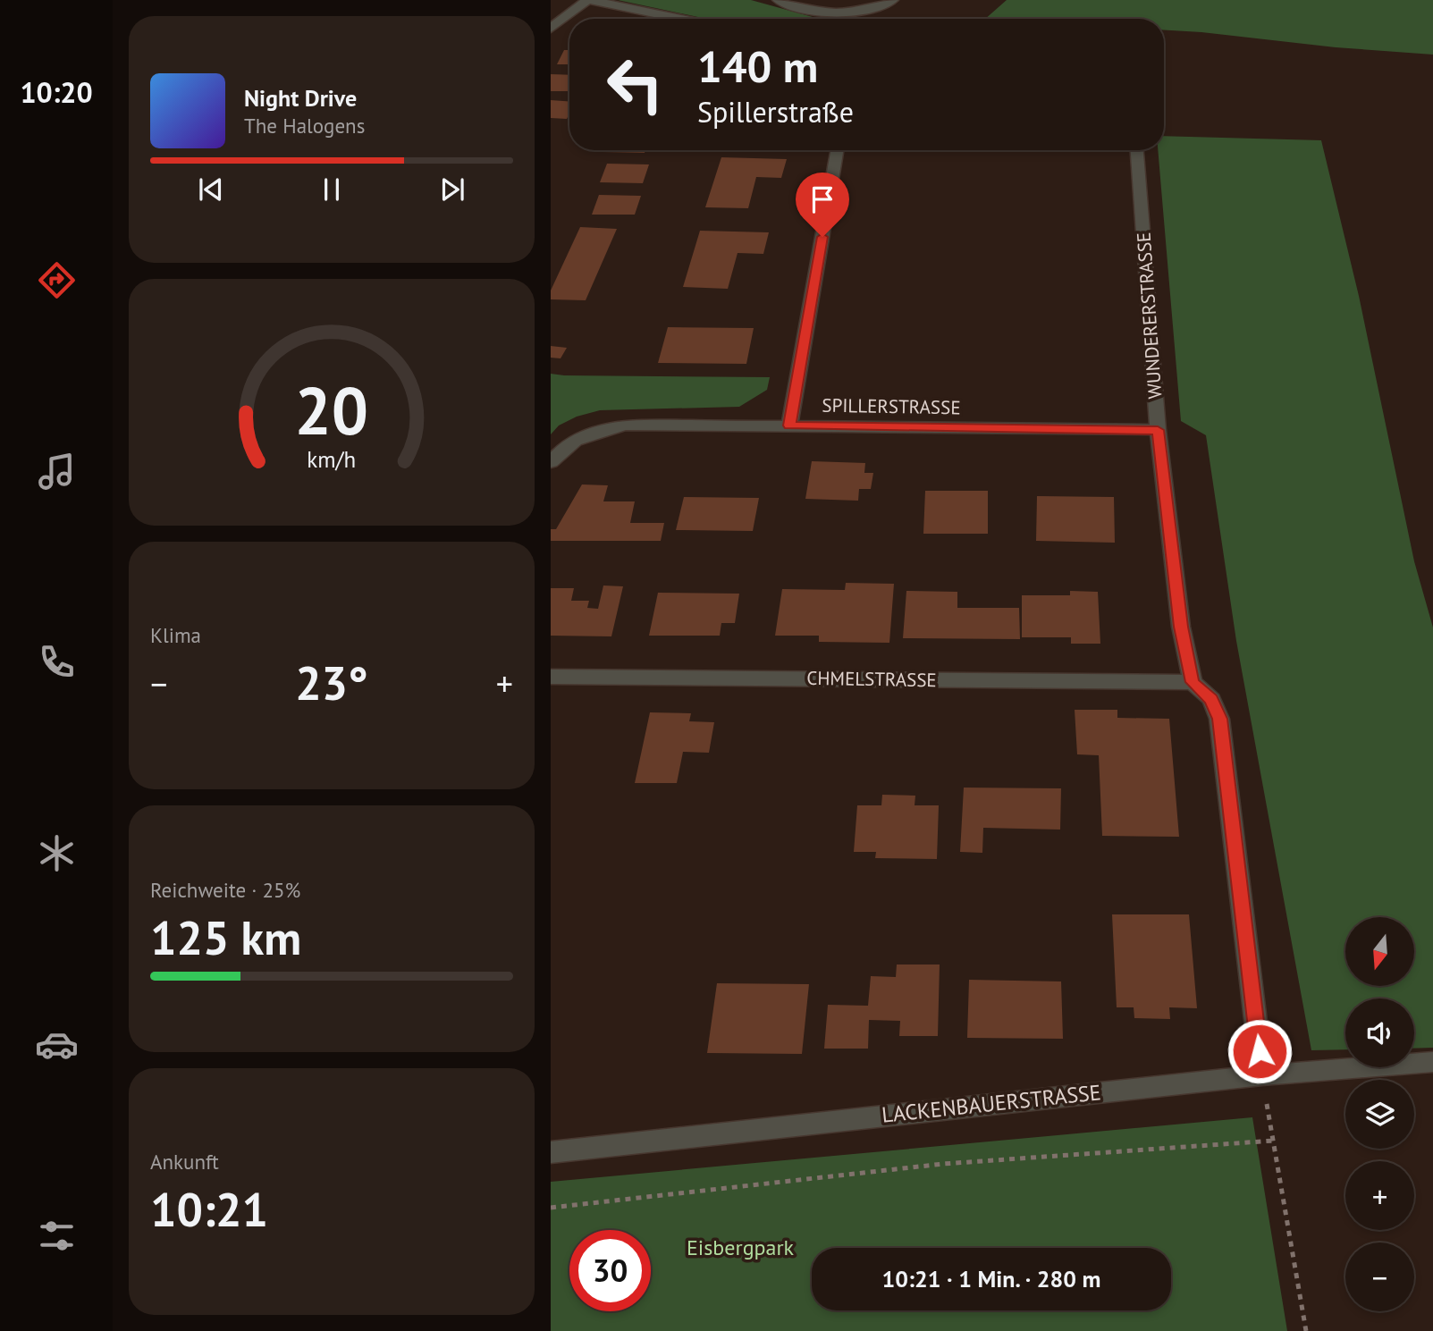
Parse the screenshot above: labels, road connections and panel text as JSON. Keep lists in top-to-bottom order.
{
  "streets": {
    "street": [
      "WUNDERERSTRASSE",
      "SPILLERSTRASSE",
      "CHMELSTRASSE",
      "LACKENBAUERSTRASSE"
    ]
  },
  "crossings": [
    ["WUNDERERSTRASSE", "SPILLERSTRASSE"],
    ["WUNDERERSTRASSE", "CHMELSTRASSE"]
  ],
  "parks": ["Eisbergpark"],
  "north": "bottom",
  "page": {
    "tabs": "10:20",
    "turn": ["140 m", "Spillerstraße"],
    "song": ["Night Drive", "The Halogens"],
    "tile": [
      "Klima",
      ["Reichweite · 25%", "125 km"],
      ["Ankunft", "10:21"]
    ],
    "heat": ["−", "23°", "+"],
    "map_buttons": ["+", "−"],
    "limit": "30",
    "trip": "10:21 · 1 Min. · 280 m",
    "gauge": ["20", "km/h"]
  }
}
